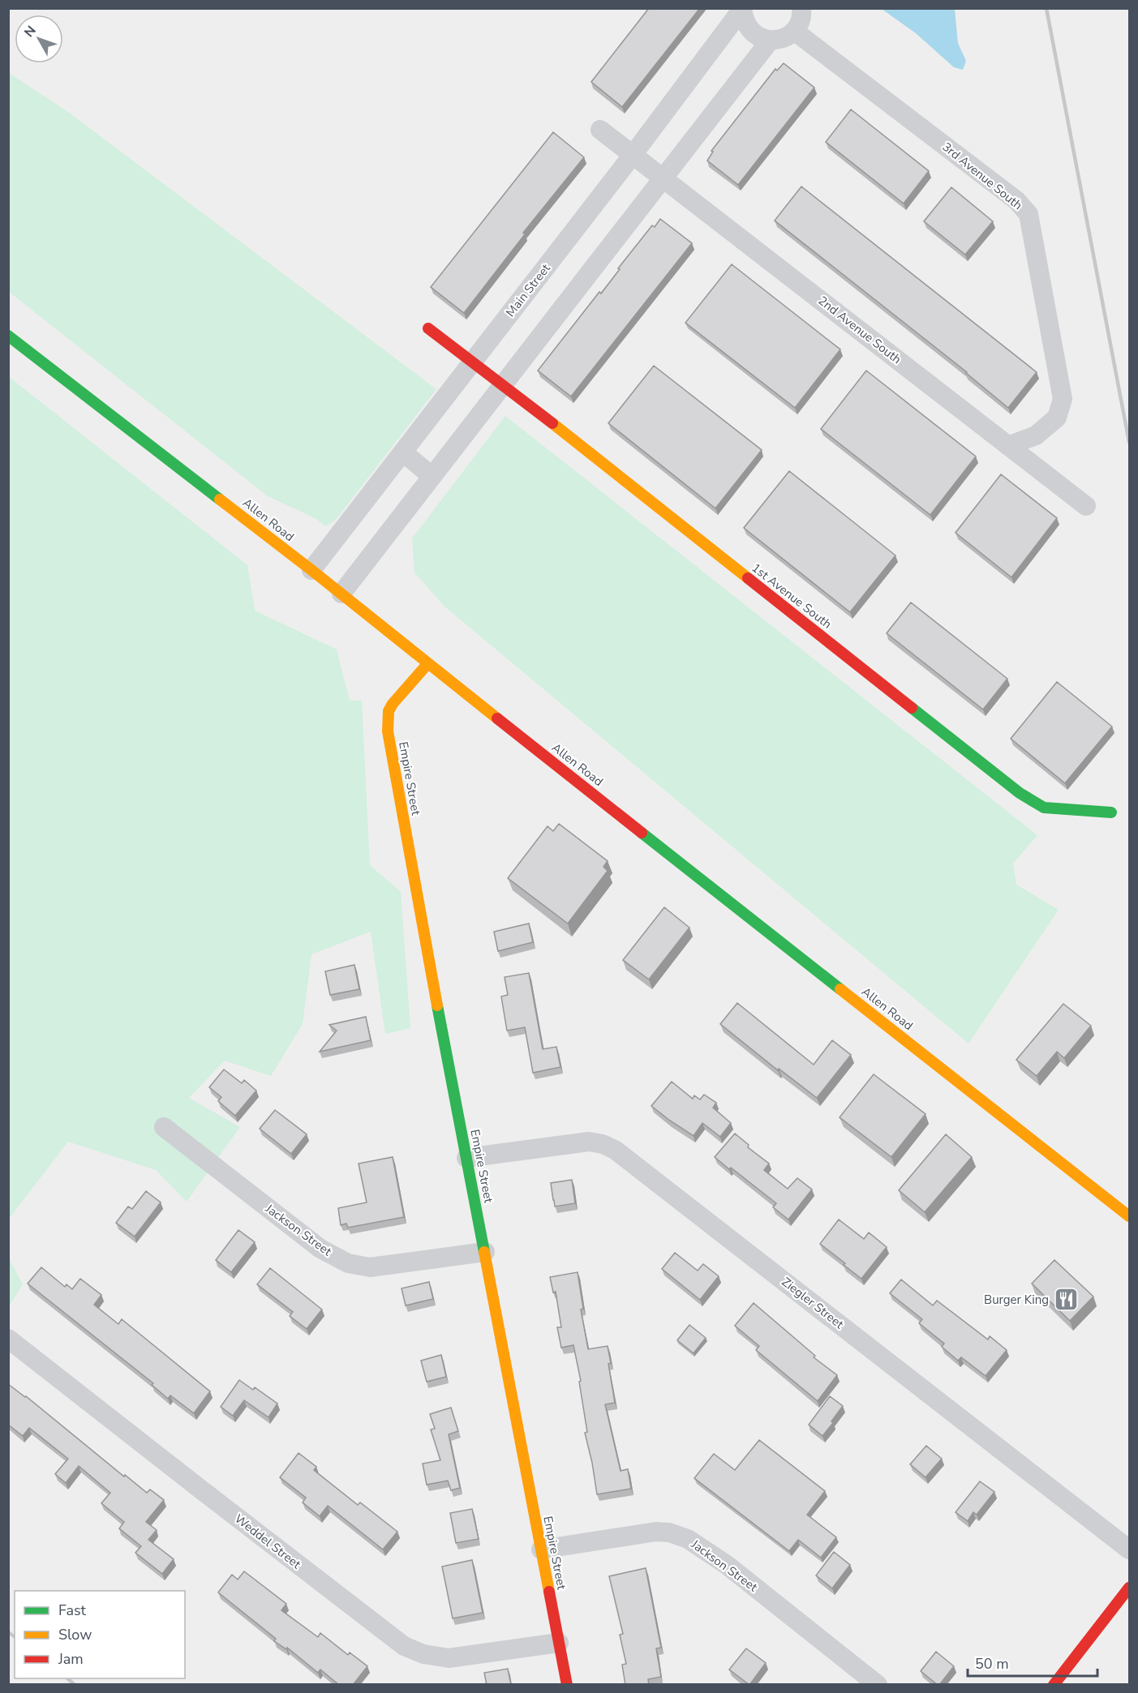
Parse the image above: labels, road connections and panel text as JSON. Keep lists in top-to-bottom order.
{
  "streets": {
    "street": [
      "3rd Avenue South",
      "Main Street",
      "2nd Avenue South",
      "Allen Road",
      "1st Avenue South",
      "Empire Street",
      "Jackson Street",
      "Ziegler Street",
      "Weddel Street"
    ]
  },
  "crossings": [
    ["3rd Avenue South", "2nd Avenue South"],
    ["Main Street", "2nd Avenue South"],
    ["Main Street", "Allen Road"],
    ["Main Street", "1st Avenue South"],
    ["Allen Road", "Empire Street"],
    ["Empire Street", "Jackson Street"],
    ["Empire Street", "Ziegler Street"],
    ["Empire Street", "Weddel Street"]
  ],
  "places": {
    "restaurant": ["Burger King"]
  },
  "legend": ["Fast", "Slow", "Jam"],
  "scale_bar": "50 m",
  "north": "top left"
}
